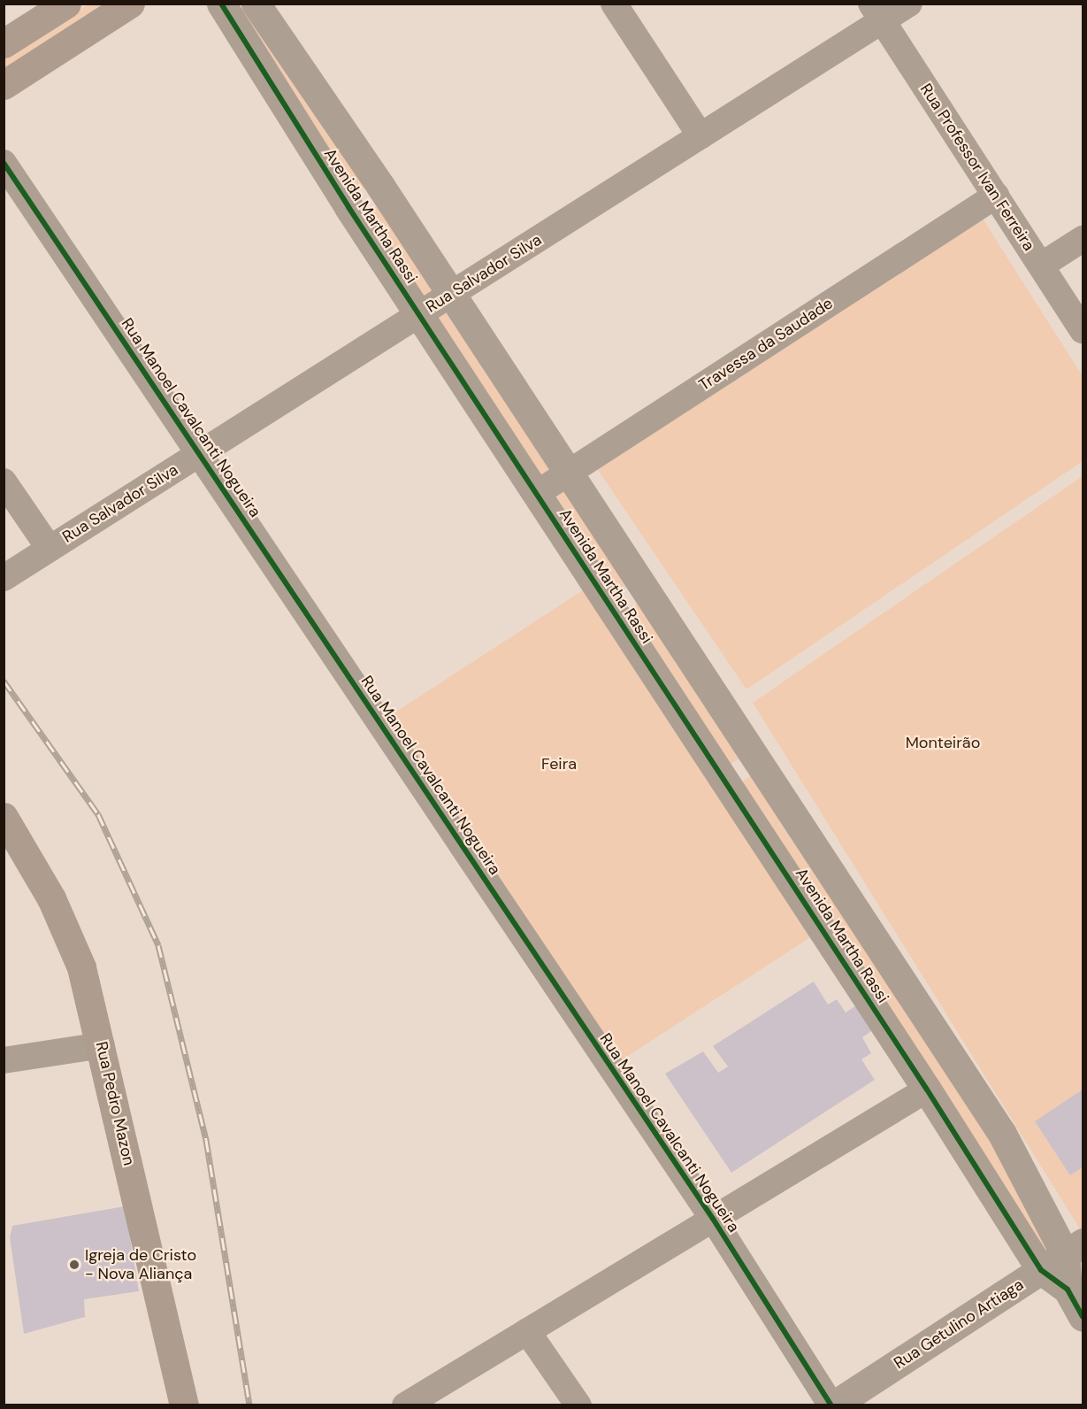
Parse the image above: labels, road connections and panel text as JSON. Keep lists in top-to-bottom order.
{
  "streets": {
    "main road": ["Rua Pedro Mazon"],
    "street": [
      "Rua Professor Ivan Ferreira",
      "Avenida Martha Rassi",
      "Rua Salvador Silva",
      "Travessa da Saudade",
      "Rua Manoel Cavalcanti Nogueira",
      "Rua Getulino Artiaga"
    ]
  },
  "crossings": [
    ["Rua Professor Ivan Ferreira", "Rua Salvador Silva"],
    ["Rua Professor Ivan Ferreira", "Travessa da Saudade"],
    ["Avenida Martha Rassi", "Rua Salvador Silva"],
    ["Avenida Martha Rassi", "Travessa da Saudade"],
    ["Avenida Martha Rassi", "Rua Getulino Artiaga"],
    ["Rua Salvador Silva", "Rua Manoel Cavalcanti Nogueira"],
    ["Rua Manoel Cavalcanti Nogueira", "Rua Getulino Artiaga"]
  ],
  "parks": ["Monteirão", "Feira"],
  "places": ["Igreja de Cristo - Nova Aliança"]
}
